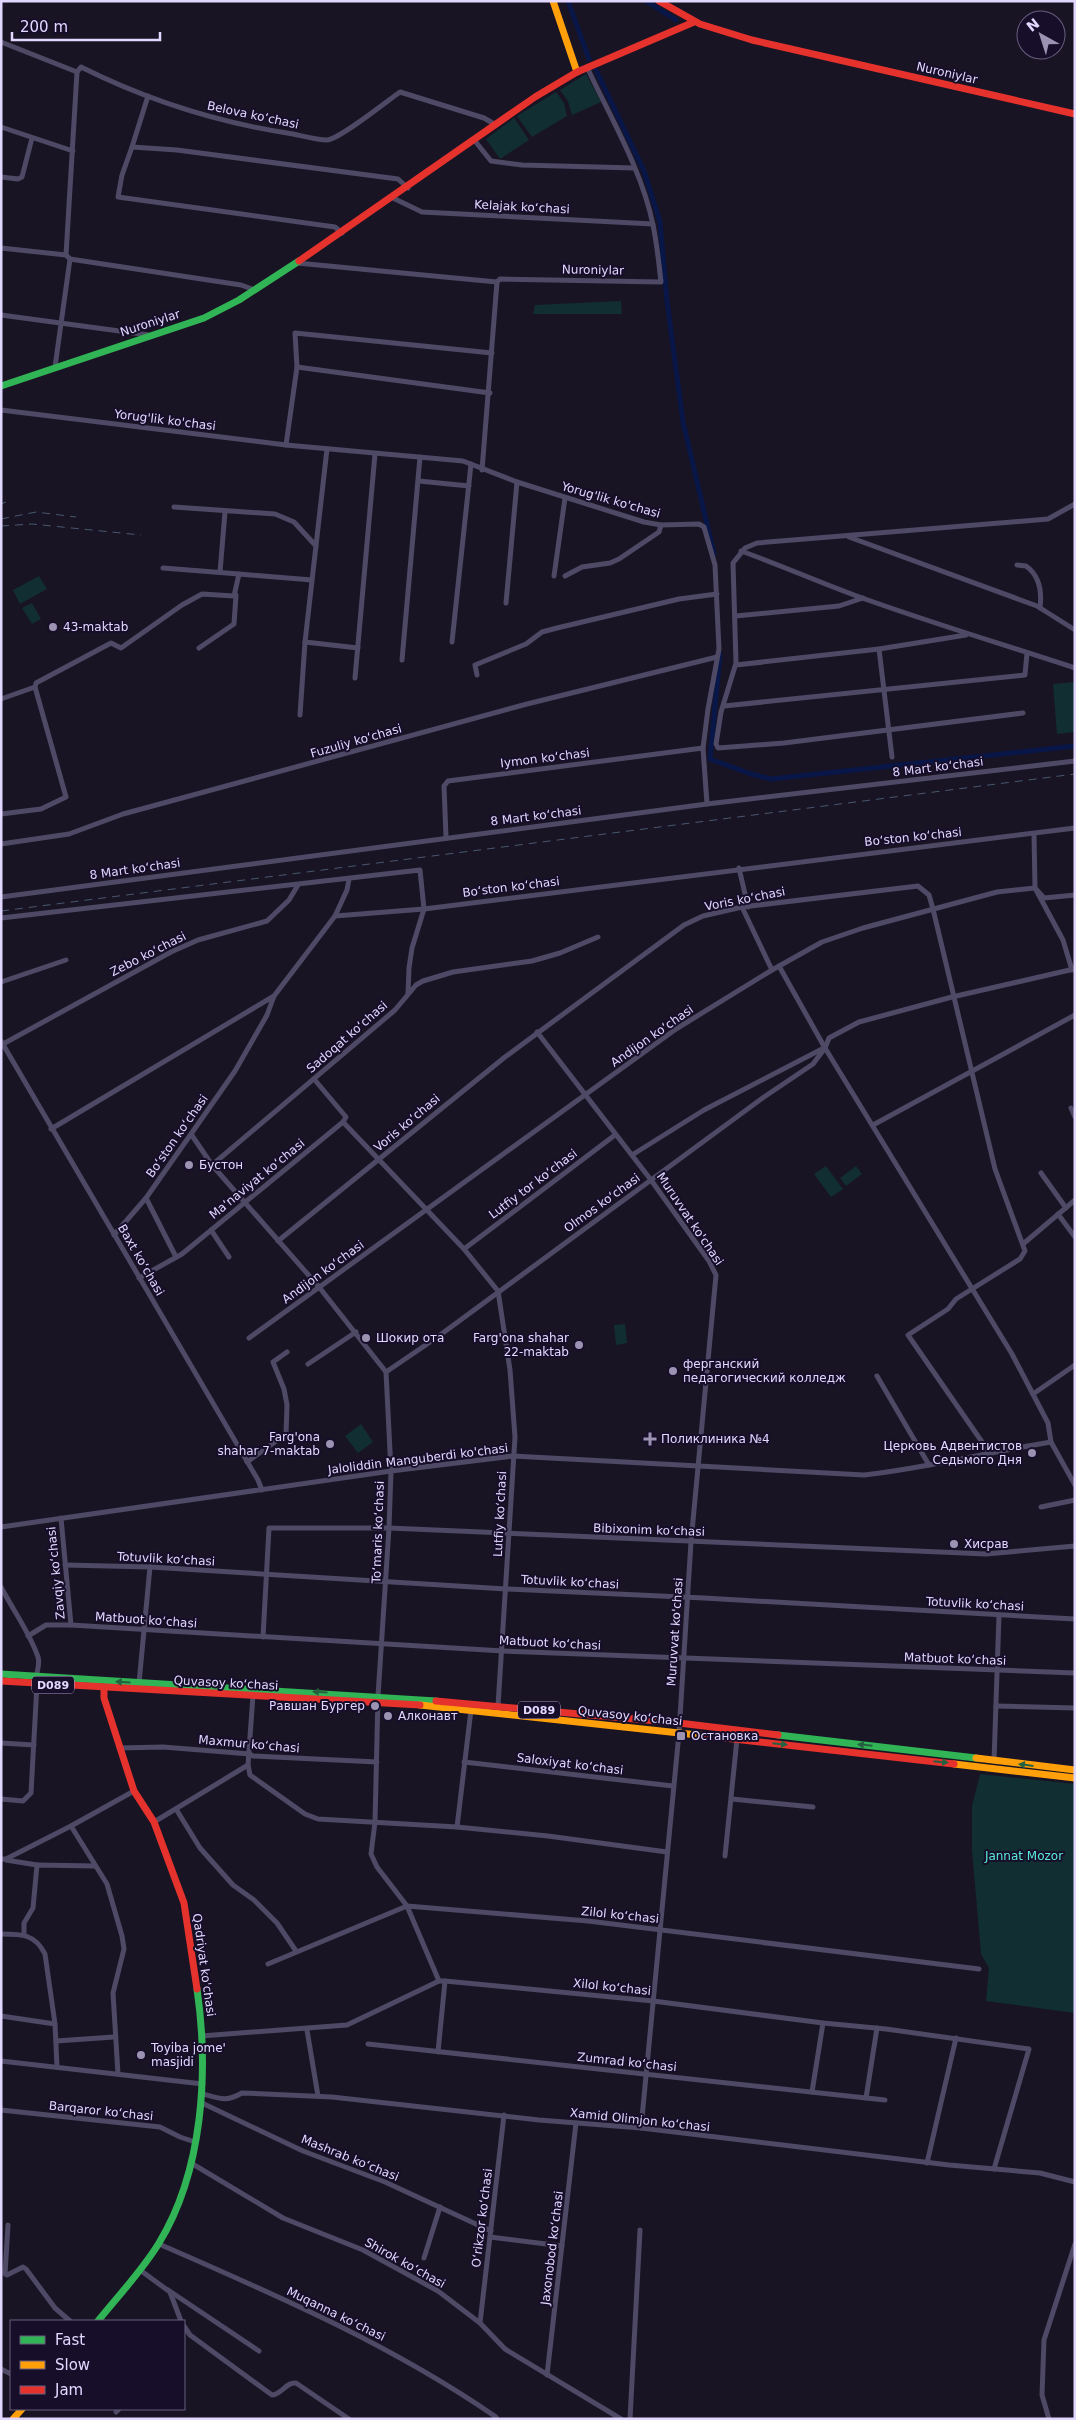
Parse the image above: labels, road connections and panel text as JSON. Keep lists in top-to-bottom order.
{
  "streets": {
    "main road": [
      "Nuroniylar",
      "Quvasoy koʻchasi",
      "D089",
      "Qadriyat ko'chasi"
    ],
    "street": [
      "Belova koʻchasi",
      "Kelajak koʻchasi",
      "Yorug'lik ko'chasi",
      "Fuzuliy koʻchasi",
      "Iymon koʻchasi",
      "8 Mart koʻchasi",
      "Boʻston koʻchasi",
      "Voris koʻchasi",
      "Zebo koʻchasi",
      "Andijon koʻchasi",
      "Sadoqat koʻchasi",
      "Maʻnaviyat koʻchasi",
      "Lutfiy tor koʻchasi",
      "Olmos koʻchasi",
      "Muruvvat ko'chasi",
      "Baxt koʻchasi",
      "Jaloliddin Manguberdi ko'chasi",
      "Lutfiy koʻchasi",
      "Bibixonim koʻchasi",
      "Toʻmaris koʻchasi",
      "Totuvlik koʻchasi",
      "Zavqiy koʻchasi",
      "Matbuot koʻchasi",
      "Maxmur koʻchasi",
      "Saloxiyat koʻchasi",
      "Zilol koʻchasi",
      "Xilol koʻchasi",
      "Zumrad koʻchasi",
      "Barqaror koʻchasi",
      "Xamid Olimjon koʻchasi",
      "Mashrab koʻchasi",
      "Oʻrikzor koʻchasi",
      "Jaxonobod koʻchasi",
      "Shirok koʻchasi",
      "Muqanna koʻchasi"
    ]
  },
  "crossings": [
    ["Nuroniylar", "Belova koʻchasi"],
    ["Nuroniylar", "Kelajak koʻchasi"],
    ["Yorug'lik ko'chasi", "Fuzuliy koʻchasi"],
    ["Yorug'lik ko'chasi", "Iymon koʻchasi"],
    ["Yorug'lik ko'chasi", "8 Mart koʻchasi"],
    ["Iymon koʻchasi", "8 Mart koʻchasi"],
    ["Boʻston koʻchasi", "Baxt koʻchasi"],
    ["Voris koʻchasi", "Andijon koʻchasi"],
    ["Voris koʻchasi", "Olmos koʻchasi"],
    ["Voris koʻchasi", "Muruvvat ko'chasi"],
    ["Voris koʻchasi", "Lutfiy koʻchasi"],
    ["Zebo koʻchasi", "Baxt koʻchasi"],
    ["Andijon koʻchasi", "Muruvvat ko'chasi"],
    ["Andijon koʻchasi", "Lutfiy koʻchasi"],
    ["Maʻnaviyat koʻchasi", "Baxt koʻchasi"],
    ["Lutfiy tor koʻchasi", "Muruvvat ko'chasi"],
    ["Lutfiy tor koʻchasi", "Lutfiy koʻchasi"],
    ["Olmos koʻchasi", "Muruvvat ko'chasi"],
    ["Olmos koʻchasi", "Lutfiy koʻchasi"],
    ["Olmos koʻchasi", "Toʻmaris koʻchasi"],
    ["Muruvvat ko'chasi", "Jaloliddin Manguberdi ko'chasi"],
    ["Muruvvat ko'chasi", "Bibixonim koʻchasi"],
    ["Muruvvat ko'chasi", "Totuvlik koʻchasi"],
    ["Muruvvat ko'chasi", "Matbuot koʻchasi"],
    ["Muruvvat ko'chasi", "Quvasoy koʻchasi"],
    ["Baxt koʻchasi", "Jaloliddin Manguberdi ko'chasi"],
    ["Jaloliddin Manguberdi ko'chasi", "Lutfiy koʻchasi"],
    ["Jaloliddin Manguberdi ko'chasi", "Toʻmaris koʻchasi"],
    ["Jaloliddin Manguberdi ko'chasi", "Zavqiy koʻchasi"],
    ["Lutfiy koʻchasi", "Bibixonim koʻchasi"],
    ["Lutfiy koʻchasi", "Totuvlik koʻchasi"],
    ["Lutfiy koʻchasi", "Matbuot koʻchasi"],
    ["Lutfiy koʻchasi", "Quvasoy koʻchasi"],
    ["Bibixonim koʻchasi", "Toʻmaris koʻchasi"],
    ["Bibixonim koʻchasi", "Totuvlik koʻchasi"],
    ["Toʻmaris koʻchasi", "Totuvlik koʻchasi"],
    ["Toʻmaris koʻchasi", "Matbuot koʻchasi"],
    ["Toʻmaris koʻchasi", "Quvasoy koʻchasi"],
    ["Toʻmaris koʻchasi", "Maxmur koʻchasi"],
    ["Toʻmaris koʻchasi", "Zilol koʻchasi"],
    ["Toʻmaris koʻchasi", "Xilol koʻchasi"],
    ["Totuvlik koʻchasi", "Zavqiy koʻchasi"],
    ["Zavqiy koʻchasi", "Matbuot koʻchasi"],
    ["Quvasoy koʻchasi", "Qadriyat ko'chasi"],
    ["Maxmur koʻchasi", "Qadriyat ko'chasi"],
    ["Qadriyat ko'chasi", "Xilol koʻchasi"],
    ["Qadriyat ko'chasi", "Barqaror koʻchasi"],
    ["Qadriyat ko'chasi", "Xamid Olimjon koʻchasi"],
    ["Qadriyat ko'chasi", "Mashrab koʻchasi"],
    ["Qadriyat ko'chasi", "Shirok koʻchasi"],
    ["Qadriyat ko'chasi", "Muqanna koʻchasi"],
    ["Xilol koʻchasi", "Xamid Olimjon koʻchasi"],
    ["Xamid Olimjon koʻchasi", "Oʻrikzor koʻchasi"],
    ["Xamid Olimjon koʻchasi", "Jaxonobod koʻchasi"],
    ["Mashrab koʻchasi", "Oʻrikzor koʻchasi"],
    ["Mashrab koʻchasi", "Jaxonobod koʻchasi"],
    ["Oʻrikzor koʻchasi", "Shirok koʻchasi"],
    ["Jaxonobod koʻchasi", "Shirok koʻchasi"]
  ],
  "parks": ["Jannat Mozor"],
  "places": {
    "other": [
      "43-maktab",
      "Бустон",
      "Шокир ота",
      "Farg'ona shahar 22-maktab",
      "ферганский педагогический колледж",
      "Farg'ona shahar 7-maktab",
      "Церковь Адвентистов Седьмого Дня",
      "Хисрав",
      "Равшан Бургер",
      "Алконавт",
      "Toyiba jome' masjidi"
    ],
    "health": ["Поликлиника №4"],
    "transit": ["Остановка"]
  },
  "legend": ["Fast", "Slow", "Jam"],
  "scale_bar": "200 m",
  "north": "top left"
}
